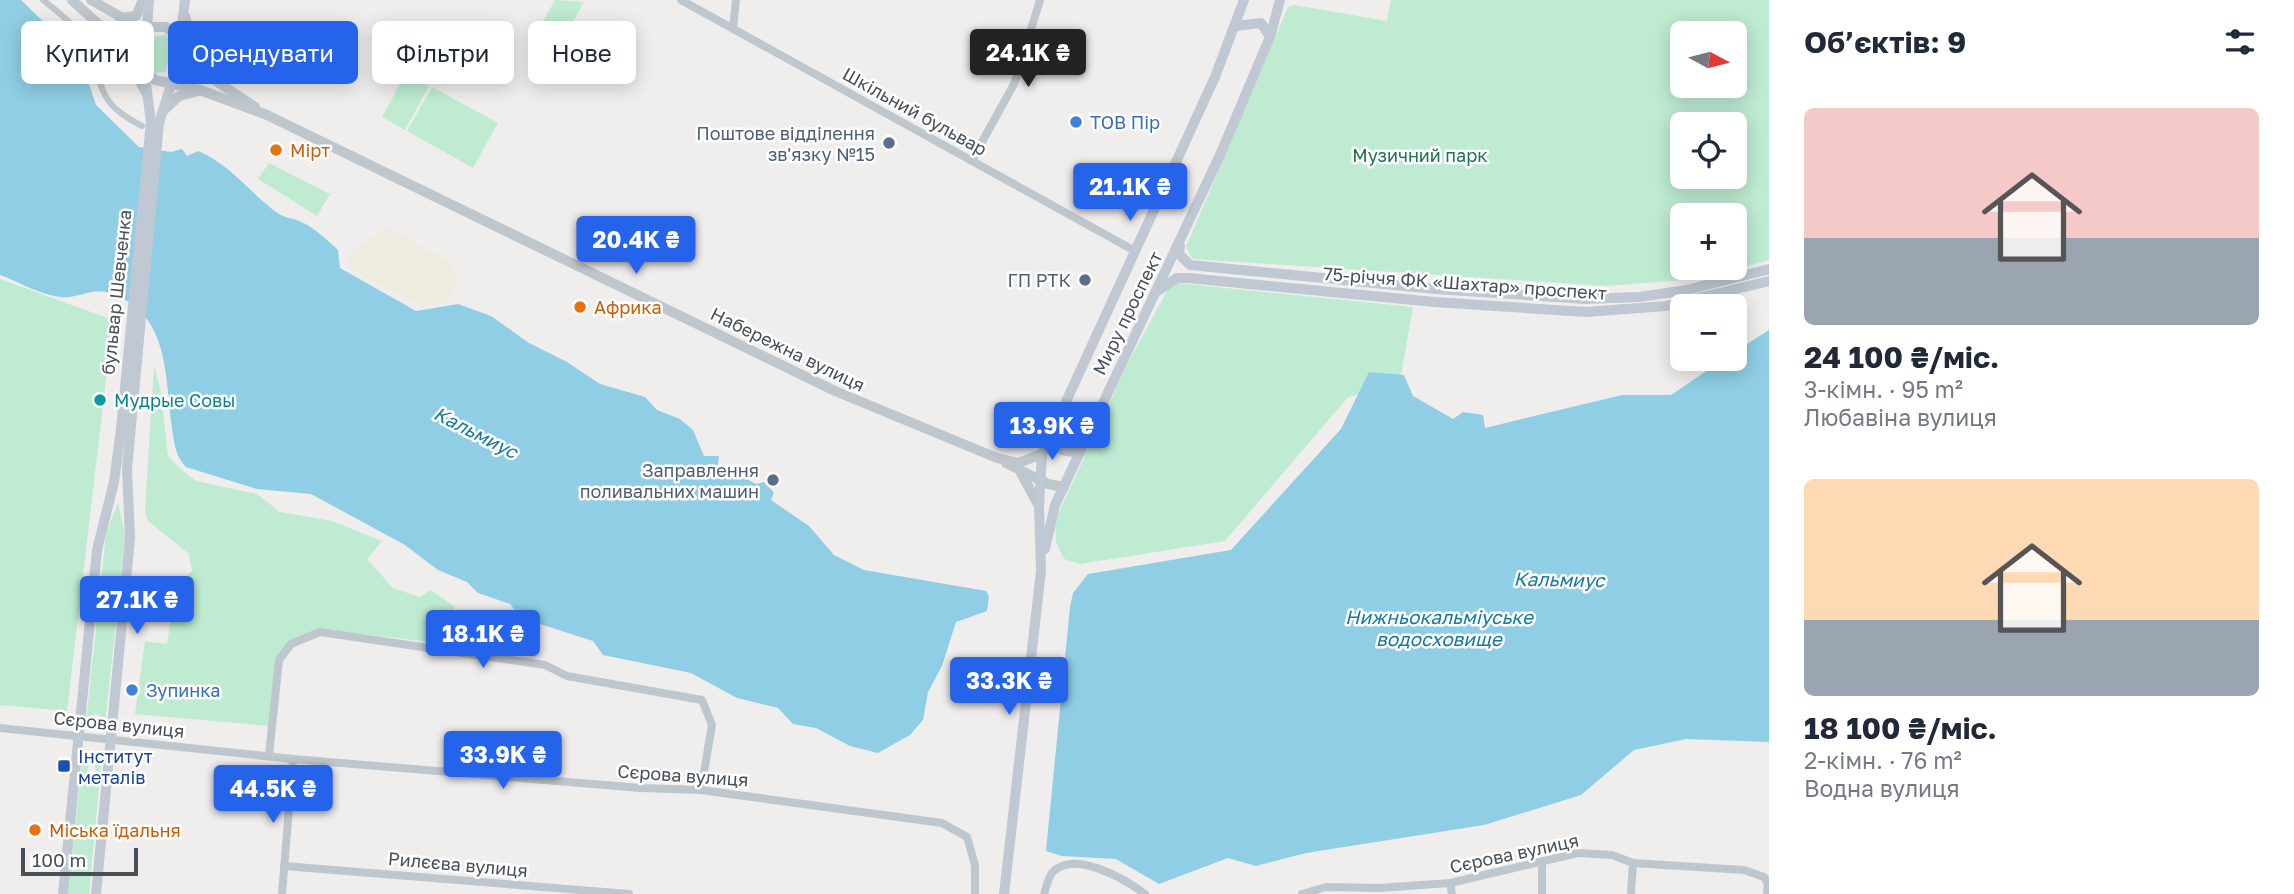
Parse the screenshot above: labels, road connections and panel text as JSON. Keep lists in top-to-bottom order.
{
  "streets": {
    "main road": ["75-річчя ФК «Шахтар» проспект", "бульвар Шевченка", "Миру проспект"],
    "street": [
      "Шкільний бульвар",
      "Набережна вулиця",
      "Сєрова вулиця",
      "Рилєєва вулиця"
    ]
  },
  "crossings": [
    ["Шкільний бульвар", "Миру проспект"],
    ["75-річчя ФК «Шахтар» проспект", "Миру проспект"],
    ["бульвар Шевченка", "Сєрова вулиця"],
    ["Миру проспект", "Набережна вулиця"]
  ],
  "water": ["Кальмиус", "Нижньокальміуське водосховище"],
  "parks": ["Музичний парк"],
  "places": {
    "other": [
      "ТОВ Пір",
      "Поштове відділення зв'язку №15",
      "Мірт",
      "ГП РТК",
      "Африка",
      "Мудрые Совы",
      "Заправлення поливальних машин",
      "Зупинка",
      "Міська їдальня"
    ],
    "transit": ["Інститут металів"]
  },
  "scale_bar": "100 m",
  "north": "right",
  "page": {
    "heading": "Об’єктів: 9",
    "map_buttons": ["+", "−"],
    "chip": [
      "Купити",
      "Орендувати",
      "Фільтри",
      "Нове"
    ],
    "price": [
      "24.1K ₴",
      "21.1K ₴",
      "20.4K ₴",
      "13.9K ₴",
      "27.1K ₴",
      "18.1K ₴",
      "33.3K ₴",
      "33.9K ₴",
      "44.5K ₴"
    ],
    "list": [
      {
        "name": "24 100 ₴/міс.",
        "note": "3-кімн. · 95 m² · Любавіна вулиця"
      },
      {
        "name": "18 100 ₴/міс.",
        "note": "2-кімн. · 76 m² · Водна вулиця"
      }
    ],
    "scale": "100 m"
  }
}
